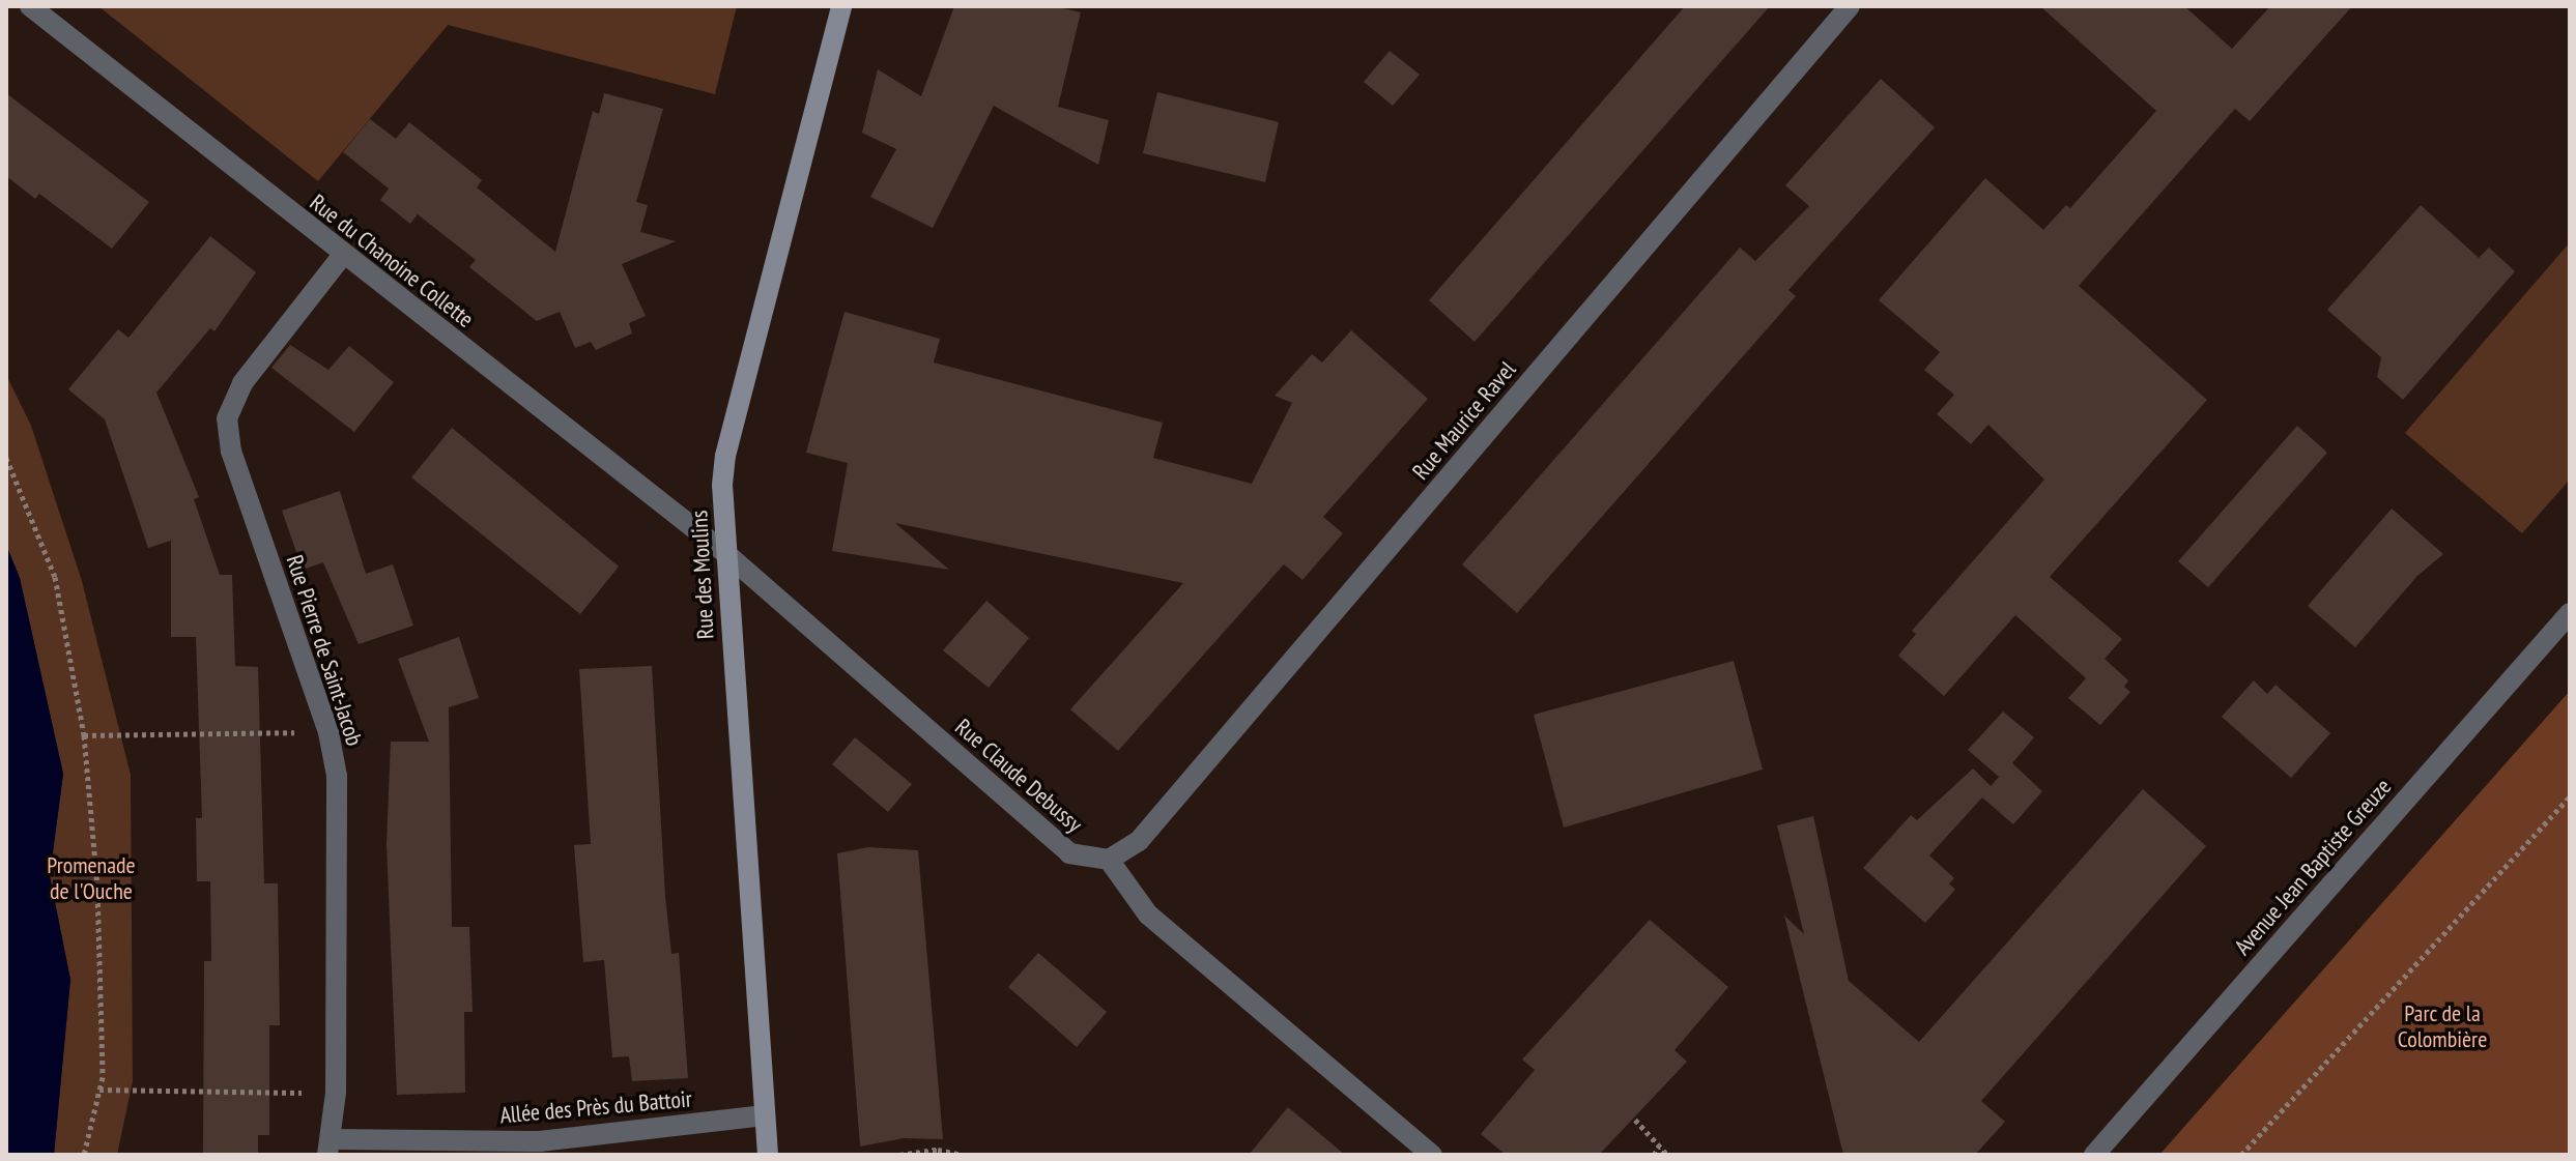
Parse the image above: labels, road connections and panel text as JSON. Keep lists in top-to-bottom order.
{
  "streets": {
    "street": [
      "Rue du Chanoine Collette",
      "Rue Maurice Ravel",
      "Rue des Moulins",
      "Rue Pierre de Saint-Jacob",
      "Rue Claude Debussy",
      "Avenue Jean Baptiste Greuze",
      "Allée des Près du Battoir"
    ]
  },
  "crossings": [
    ["Rue du Chanoine Collette", "Rue des Moulins"],
    ["Rue du Chanoine Collette", "Rue Pierre de Saint-Jacob"],
    ["Rue du Chanoine Collette", "Rue Claude Debussy"],
    ["Rue Maurice Ravel", "Rue Claude Debussy"],
    ["Rue des Moulins", "Rue Claude Debussy"],
    ["Rue des Moulins", "Allée des Près du Battoir"],
    ["Rue Pierre de Saint-Jacob", "Allée des Près du Battoir"]
  ],
  "parks": ["Promenade de l'Ouche", "Parc de la Colombière"]
}
